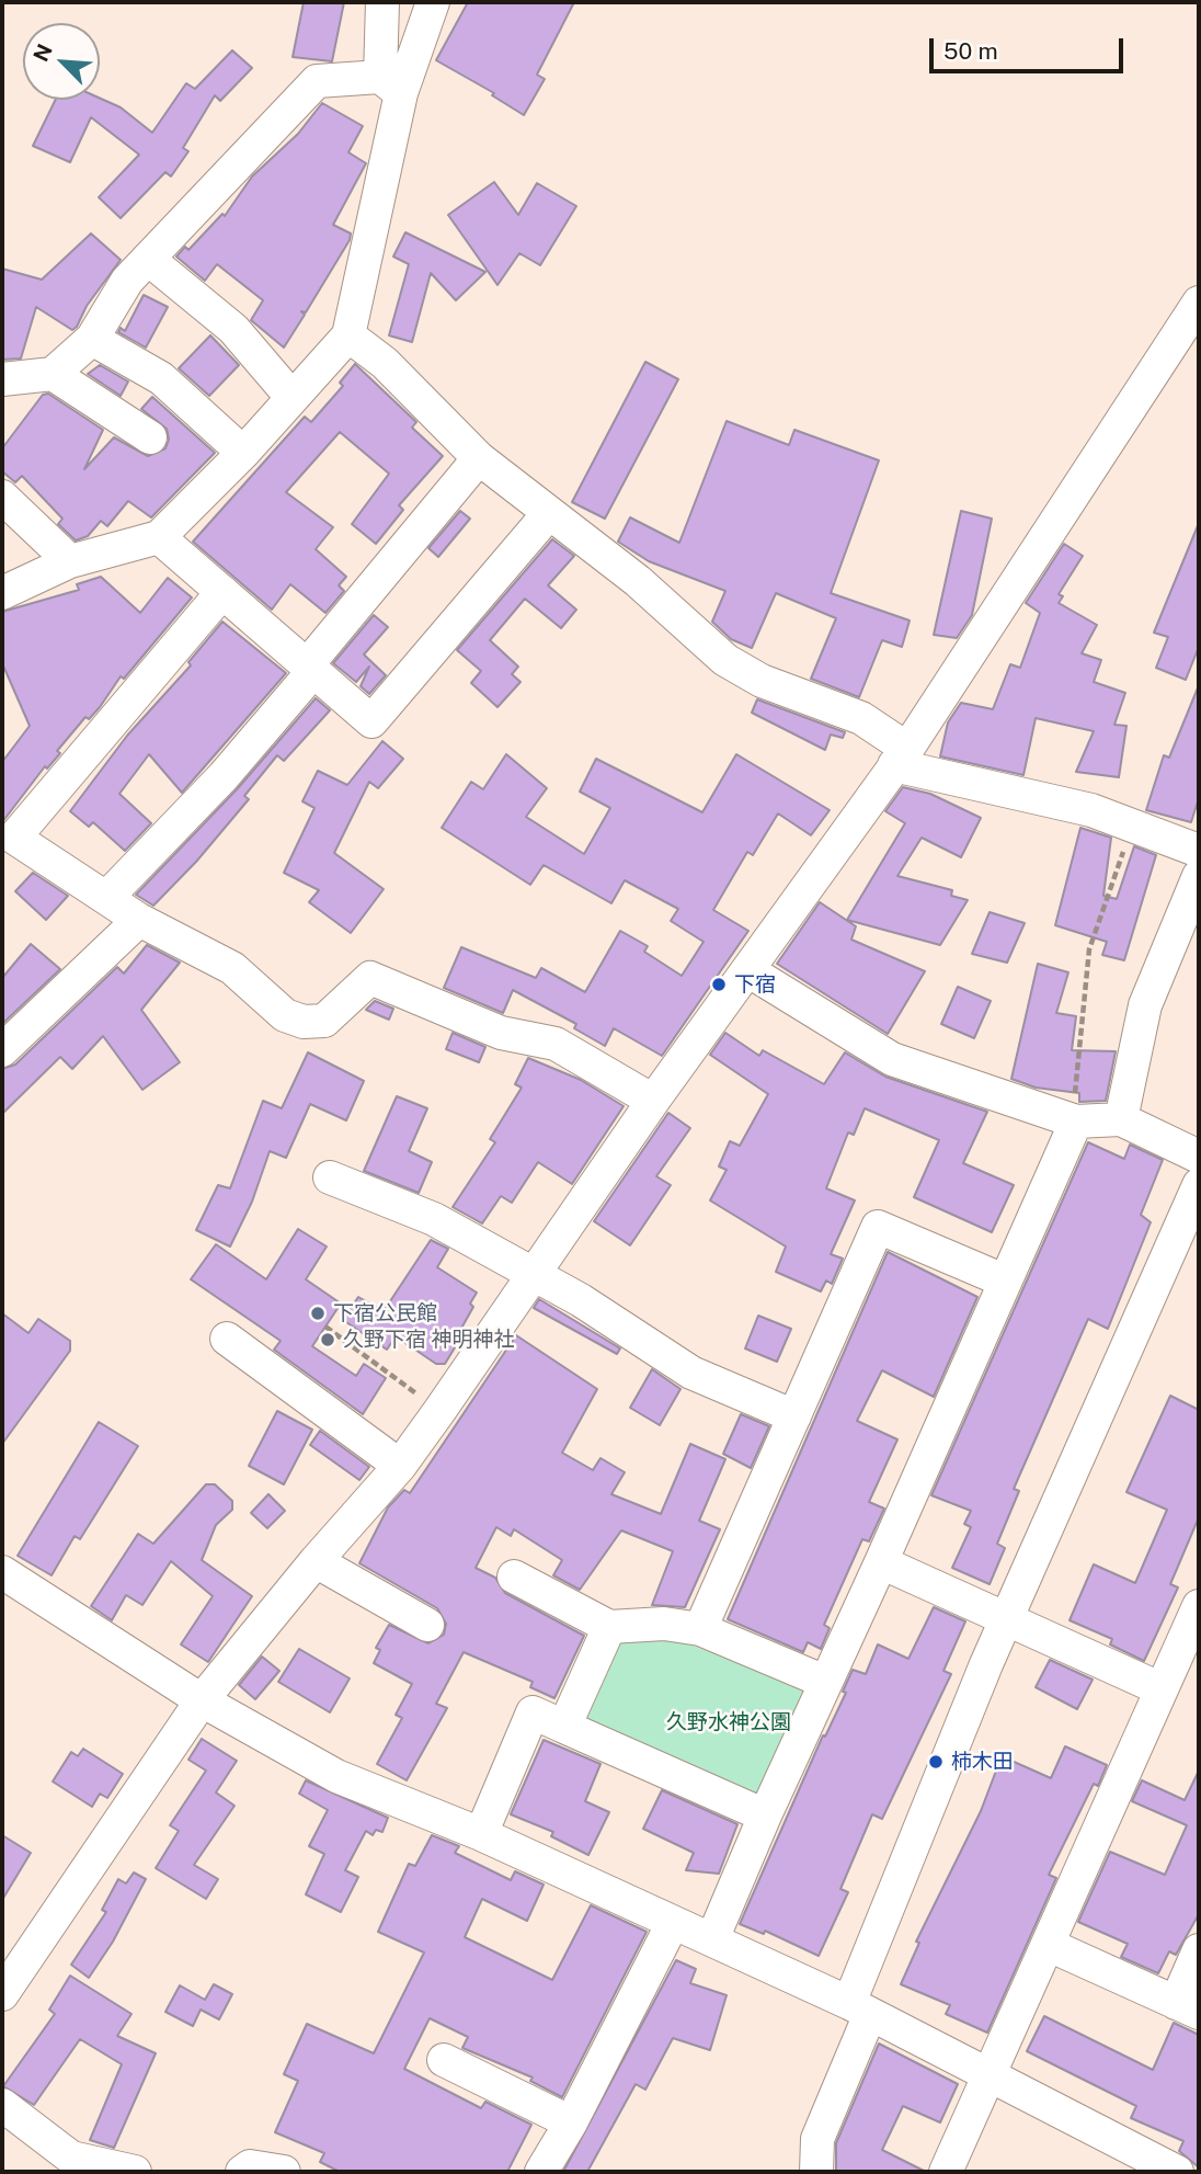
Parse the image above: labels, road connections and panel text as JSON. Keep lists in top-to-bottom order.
{
  "parks": ["久野水神公園"],
  "places": [
    "下宿",
    "下宿公民館",
    "久野下宿 神明神社",
    "柿木田"
  ],
  "scale_bar": "50 m",
  "north": "top left"
}
